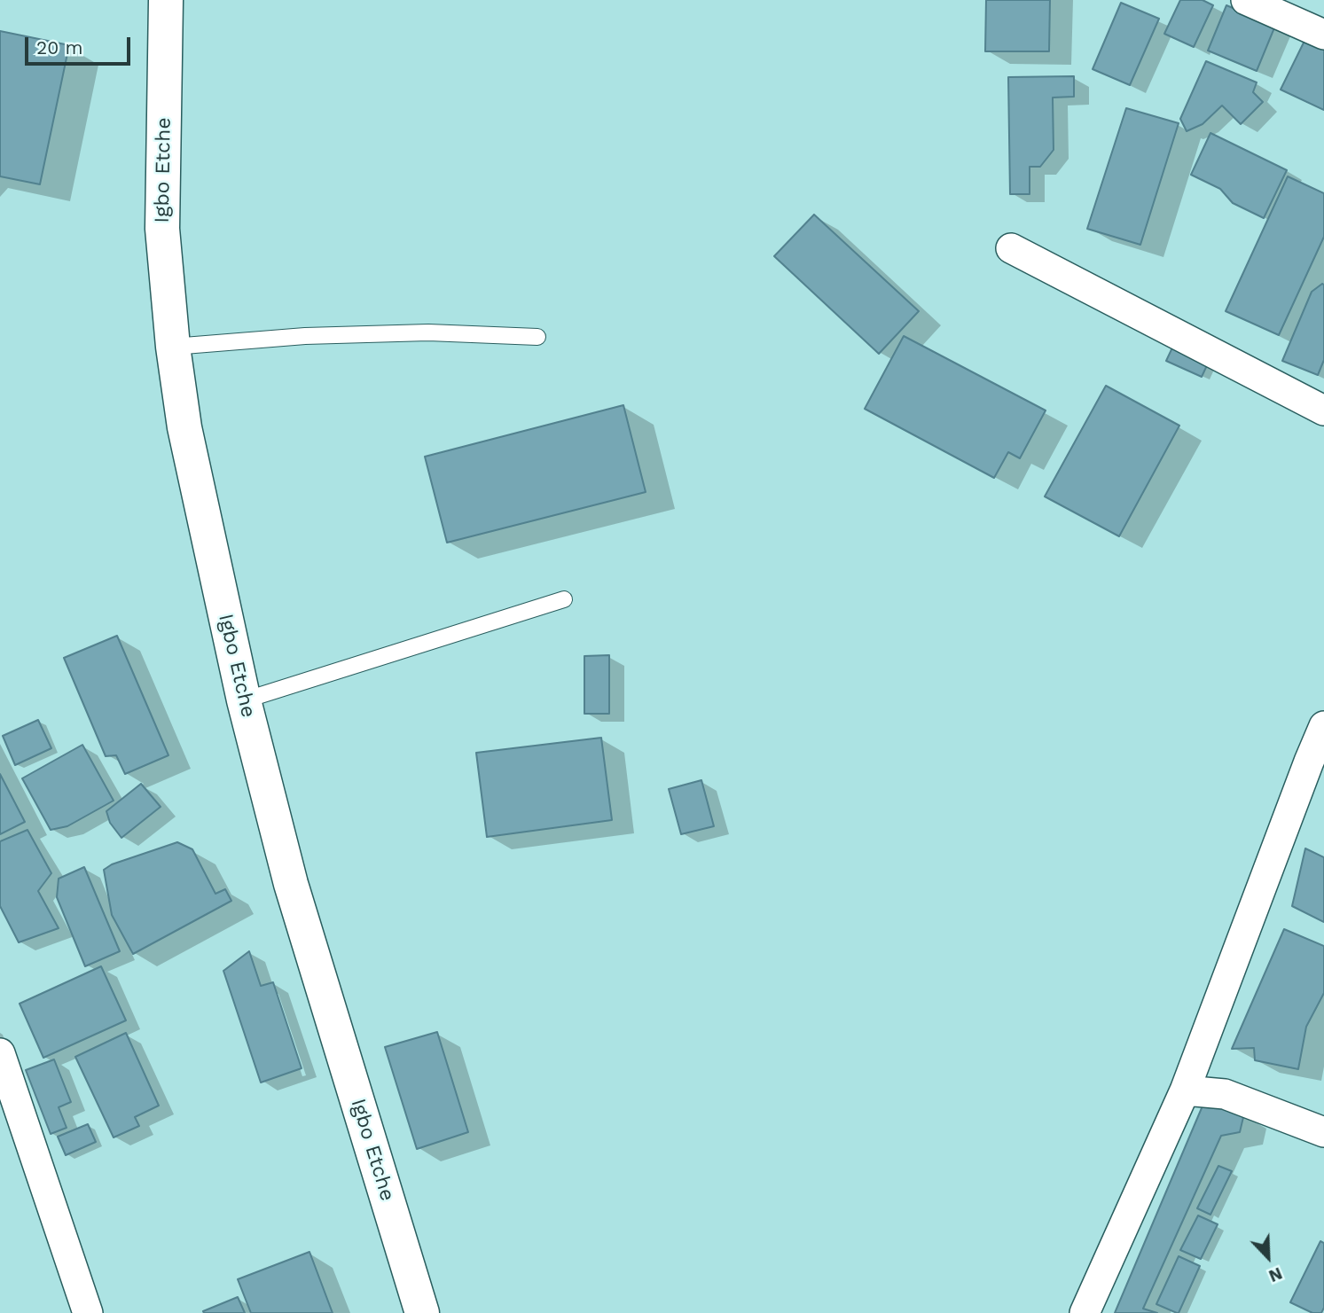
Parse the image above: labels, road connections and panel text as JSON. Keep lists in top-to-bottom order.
{
  "streets": {
    "street": ["Igbo Etche"]
  },
  "scale_bar": "20 m",
  "north": "bottom right"
}
